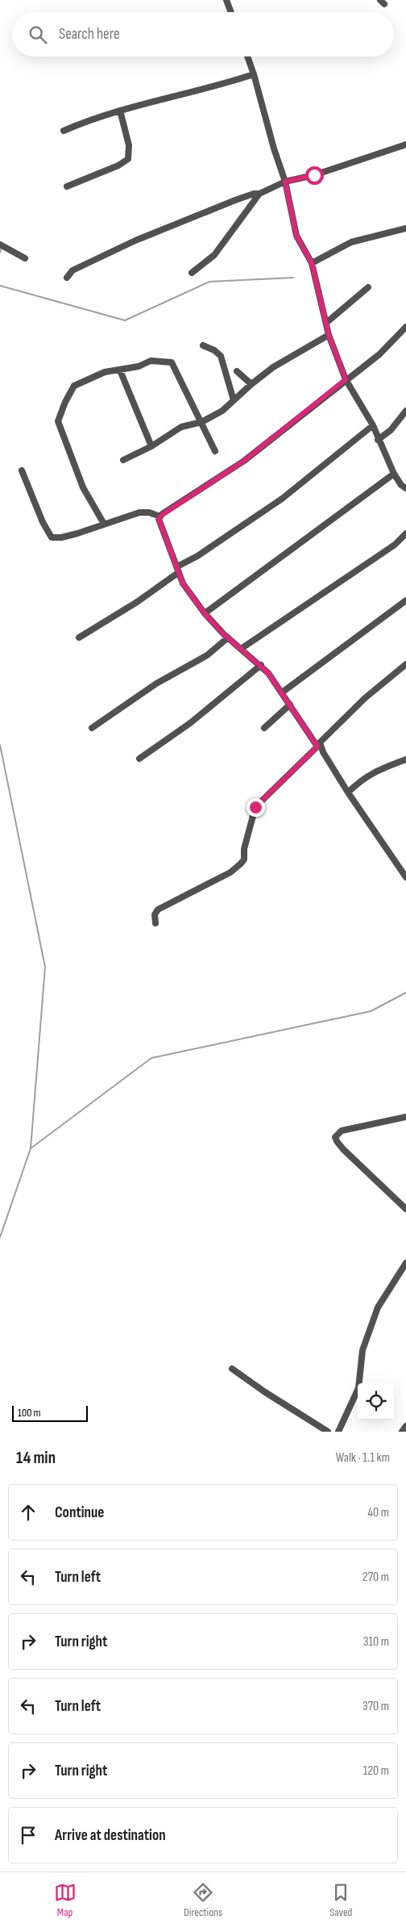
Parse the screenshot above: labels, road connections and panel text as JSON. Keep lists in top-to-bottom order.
{
  "scale_bar": "100 m",
  "page": {
    "search": "Search here",
    "scale": "100 m",
    "heading": ["14 min", "Walk · 1.1 km"],
    "list": [
      ["Continue", "40 m"],
      ["Turn left", "270 m"],
      ["Turn right", "310 m"],
      ["Turn left", "370 m"],
      ["Turn right", "120 m"],
      "Arrive at destination"
    ],
    "nav": ["Map", "Directions", "Saved"]
  }
}
